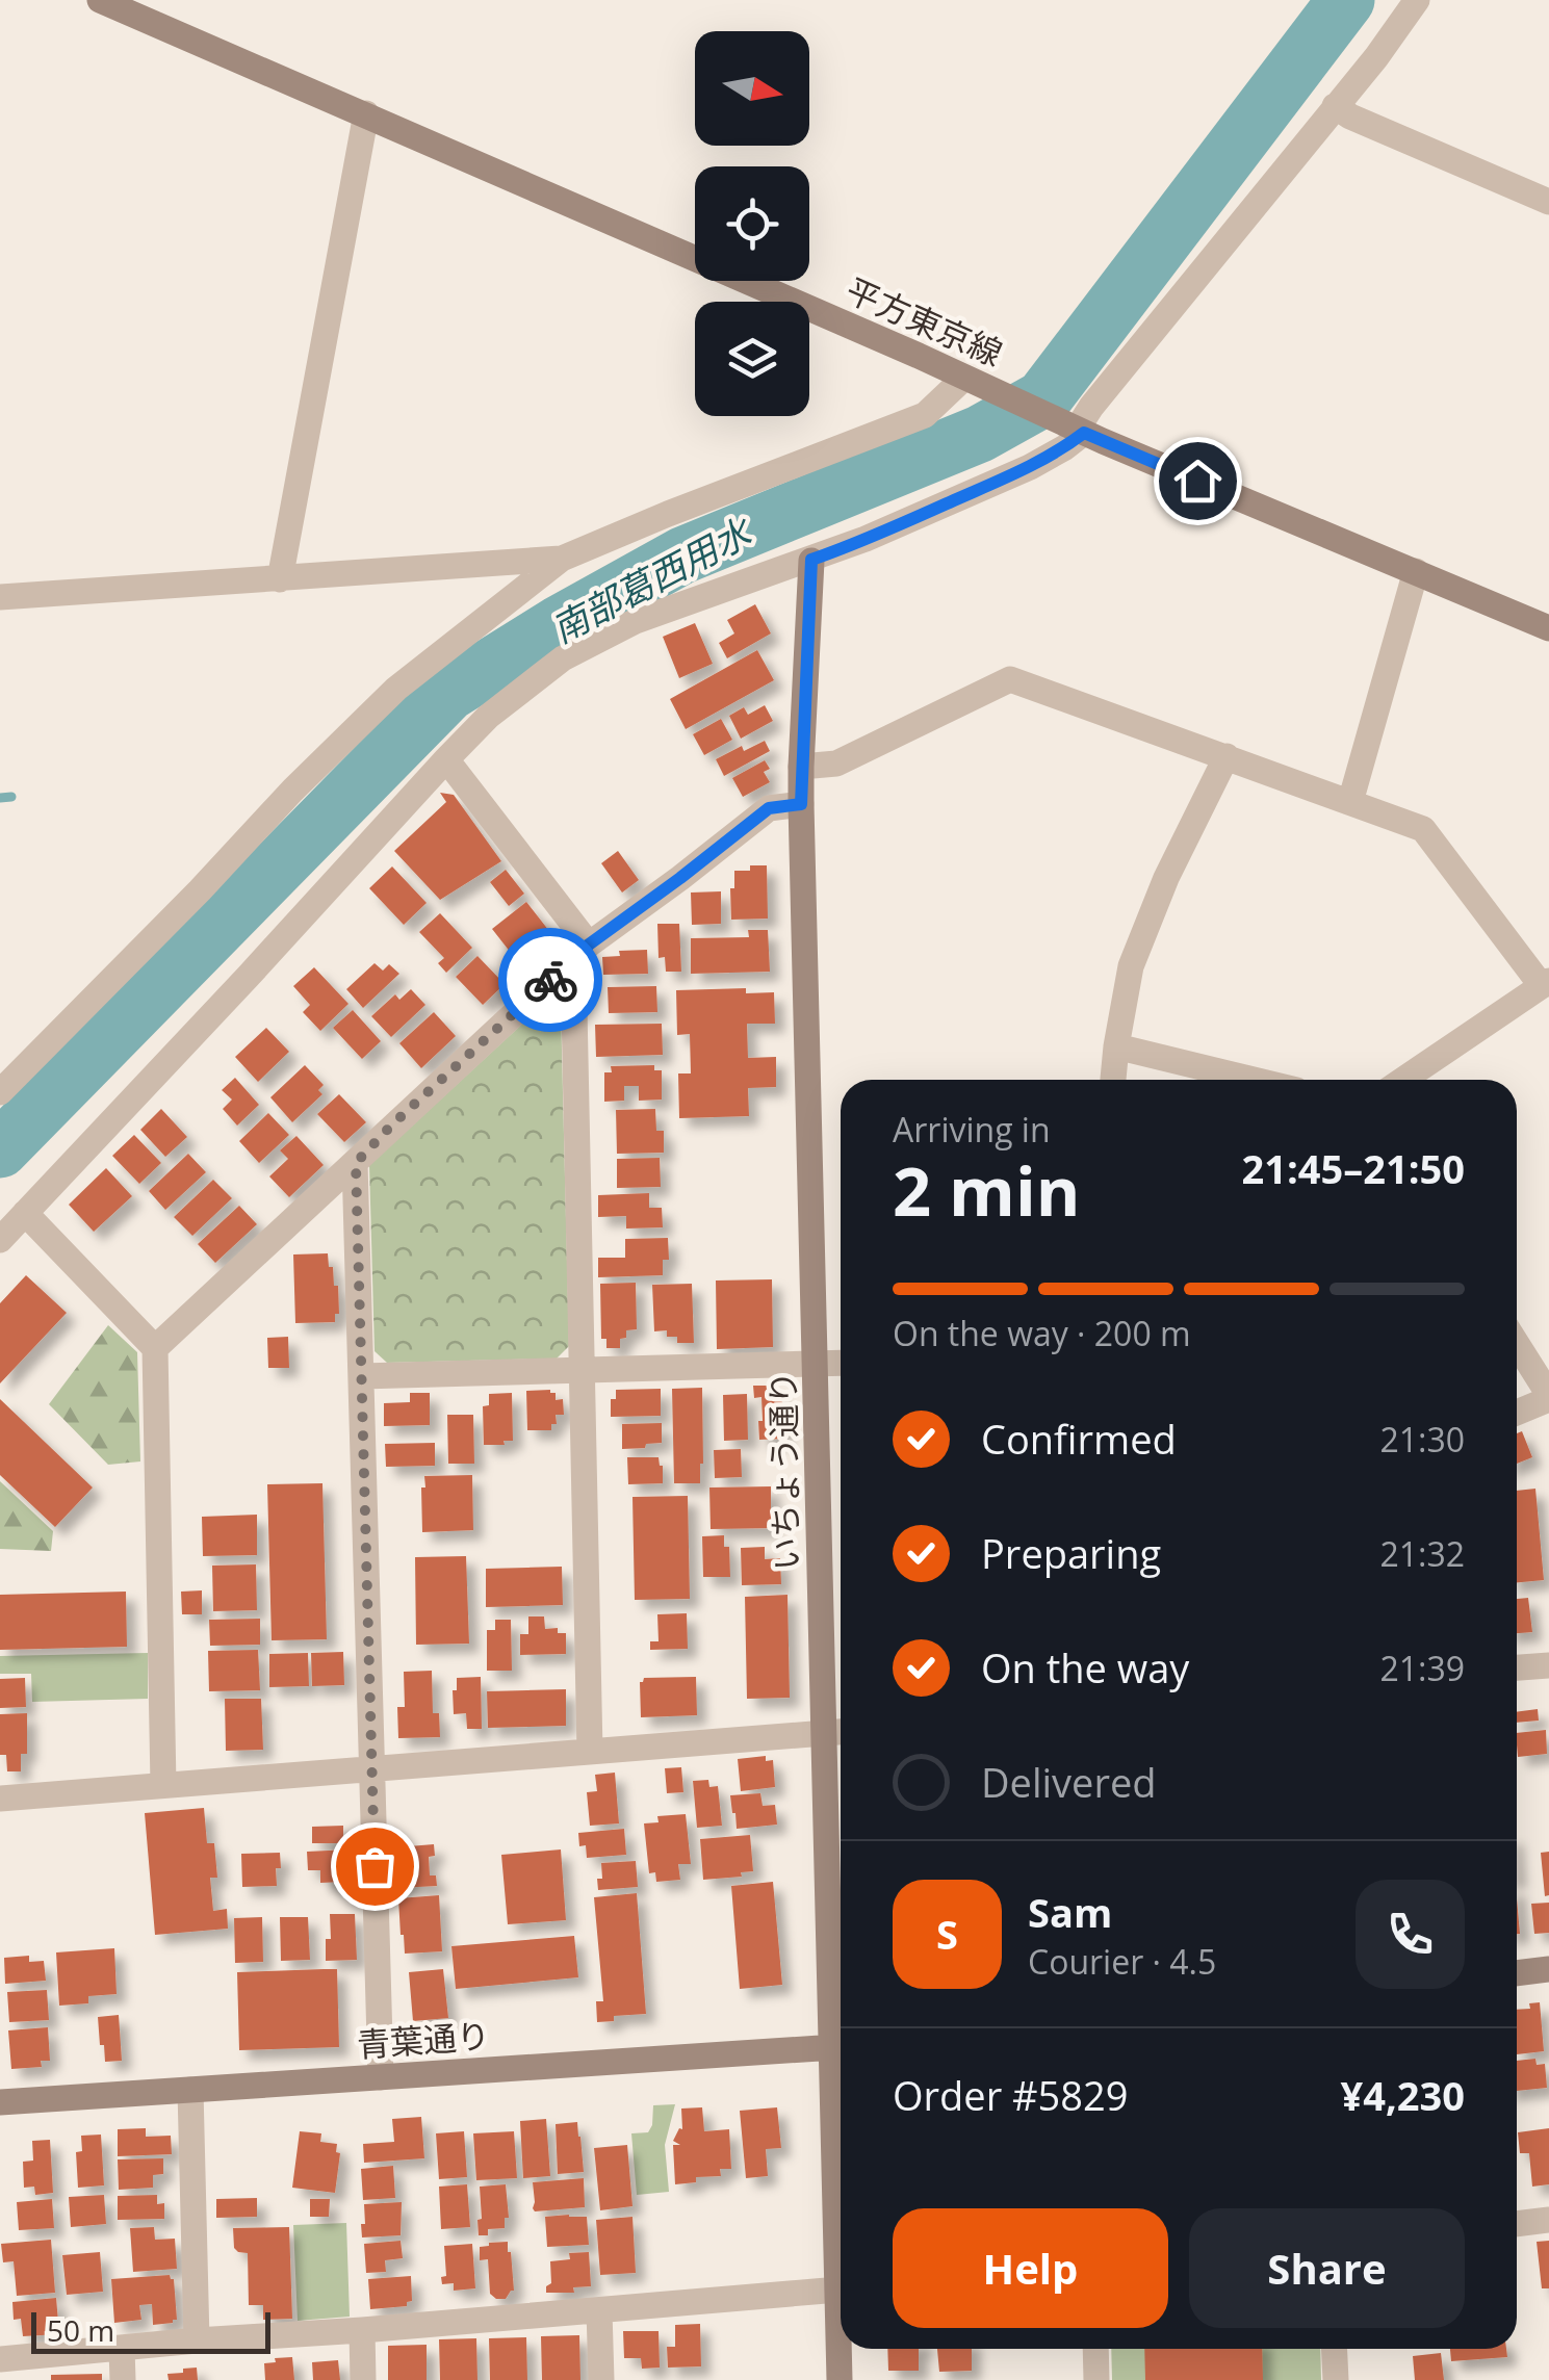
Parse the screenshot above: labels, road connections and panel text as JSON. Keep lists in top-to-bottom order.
{
  "streets": {
    "street": ["平方東京線", "いちょう通り", "青葉通り"]
  },
  "crossings": [
    ["いちょう通り", "青葉通り"]
  ],
  "water": ["南部葛西用水"],
  "scale_bar": "50 m",
  "north": "right",
  "page": {
    "heading": ["2 min", "Arriving in", "21:45–21:50"],
    "panel": [
      "Sam",
      "Courier · 4.5",
      "Order #5829",
      "¥4,230"
    ],
    "bar": "On the way · 200 m",
    "list": [
      ["Confirmed", "21:30"],
      ["Preparing", "21:32"],
      ["On the way", "21:39"],
      "Delivered"
    ],
    "round": "S",
    "buttons": ["Help", "Share"],
    "scale": "50 m"
  }
}
